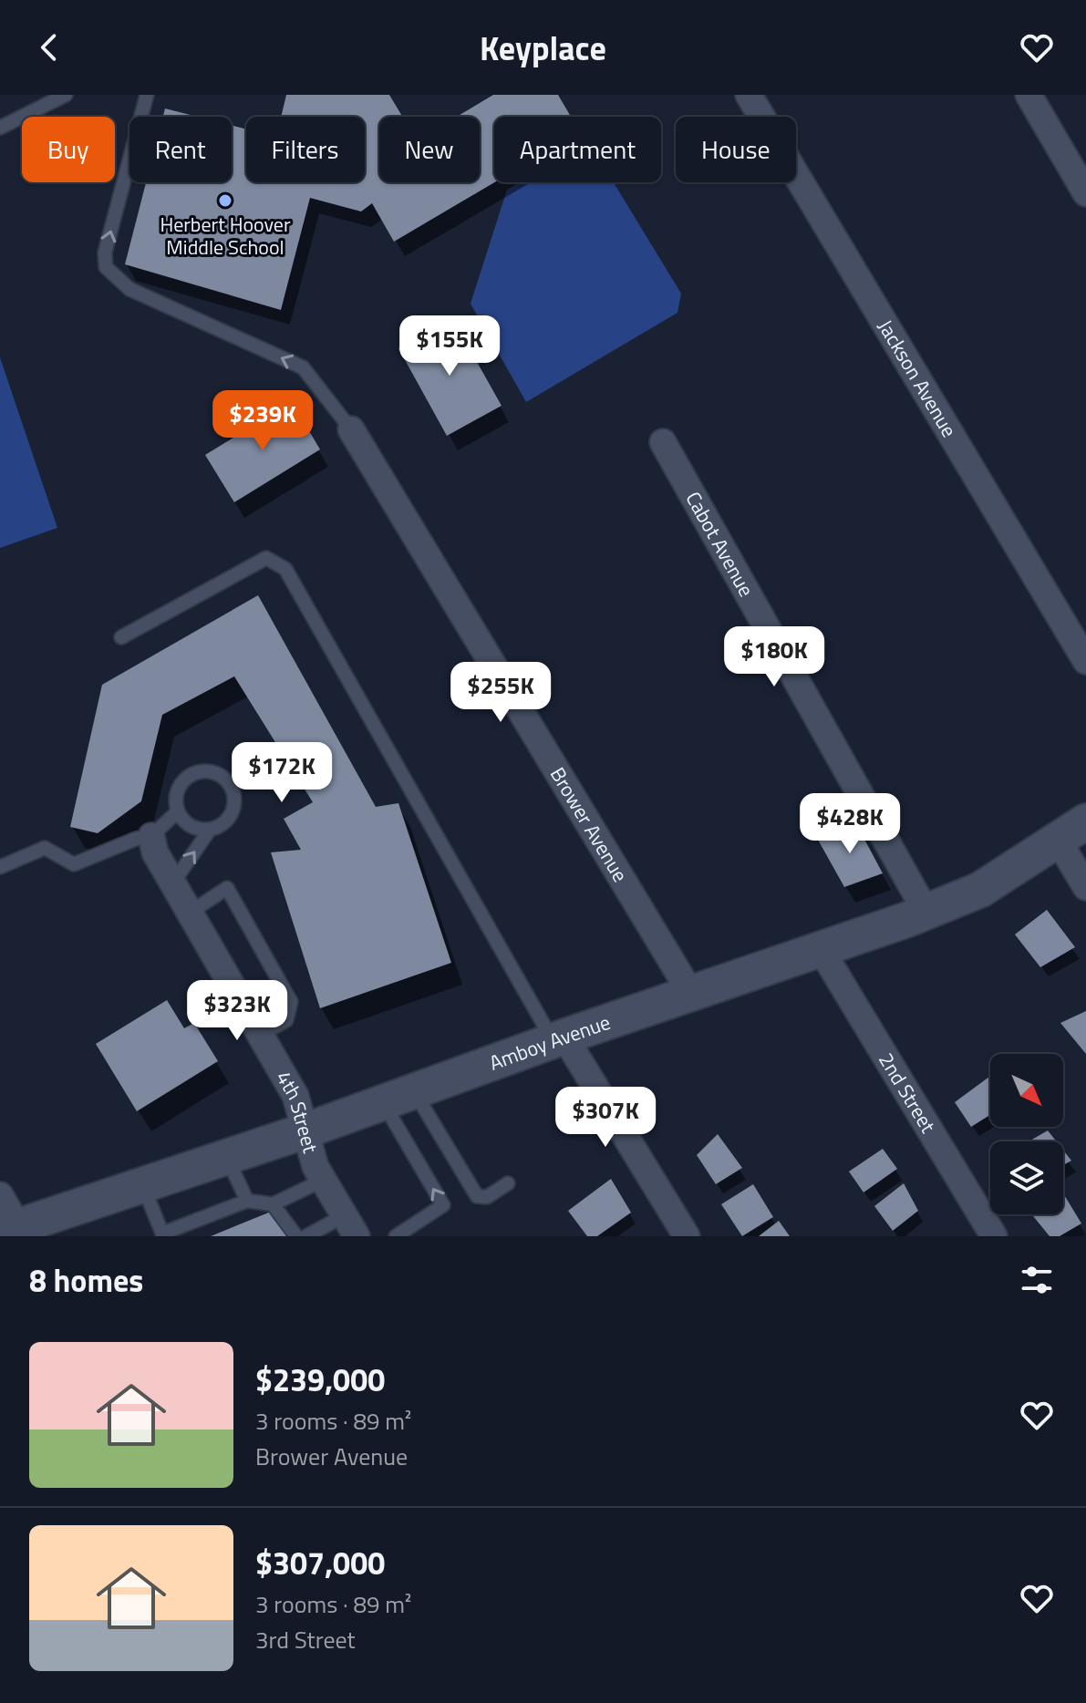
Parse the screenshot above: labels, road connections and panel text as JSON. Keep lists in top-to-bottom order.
{
  "streets": {
    "street": [
      "Jackson Avenue",
      "Cabot Avenue",
      "Brower Avenue",
      "Amboy Avenue",
      "2nd Street",
      "4th Street"
    ]
  },
  "crossings": [
    ["Cabot Avenue", "Amboy Avenue"],
    ["Brower Avenue", "Amboy Avenue"],
    ["Amboy Avenue", "2nd Street"],
    ["Amboy Avenue", "4th Street"]
  ],
  "places": ["Herbert Hoover Middle School"],
  "north": "bottom right",
  "page": {
    "header": "Keyplace",
    "chip": [
      "Buy",
      "Rent",
      "Filters",
      "New",
      "Apartment",
      "House"
    ],
    "price": [
      "$155K",
      "$239K",
      "$180K",
      "$255K",
      "$172K",
      "$428K",
      "$323K",
      "$307K"
    ],
    "heading": "8 homes",
    "list": [
      {
        "name": "$239,000",
        "note": "3 rooms · 89 m² · Brower Avenue"
      },
      {
        "name": "$307,000",
        "note": "3 rooms · 89 m² · 3rd Street"
      }
    ]
  }
}
